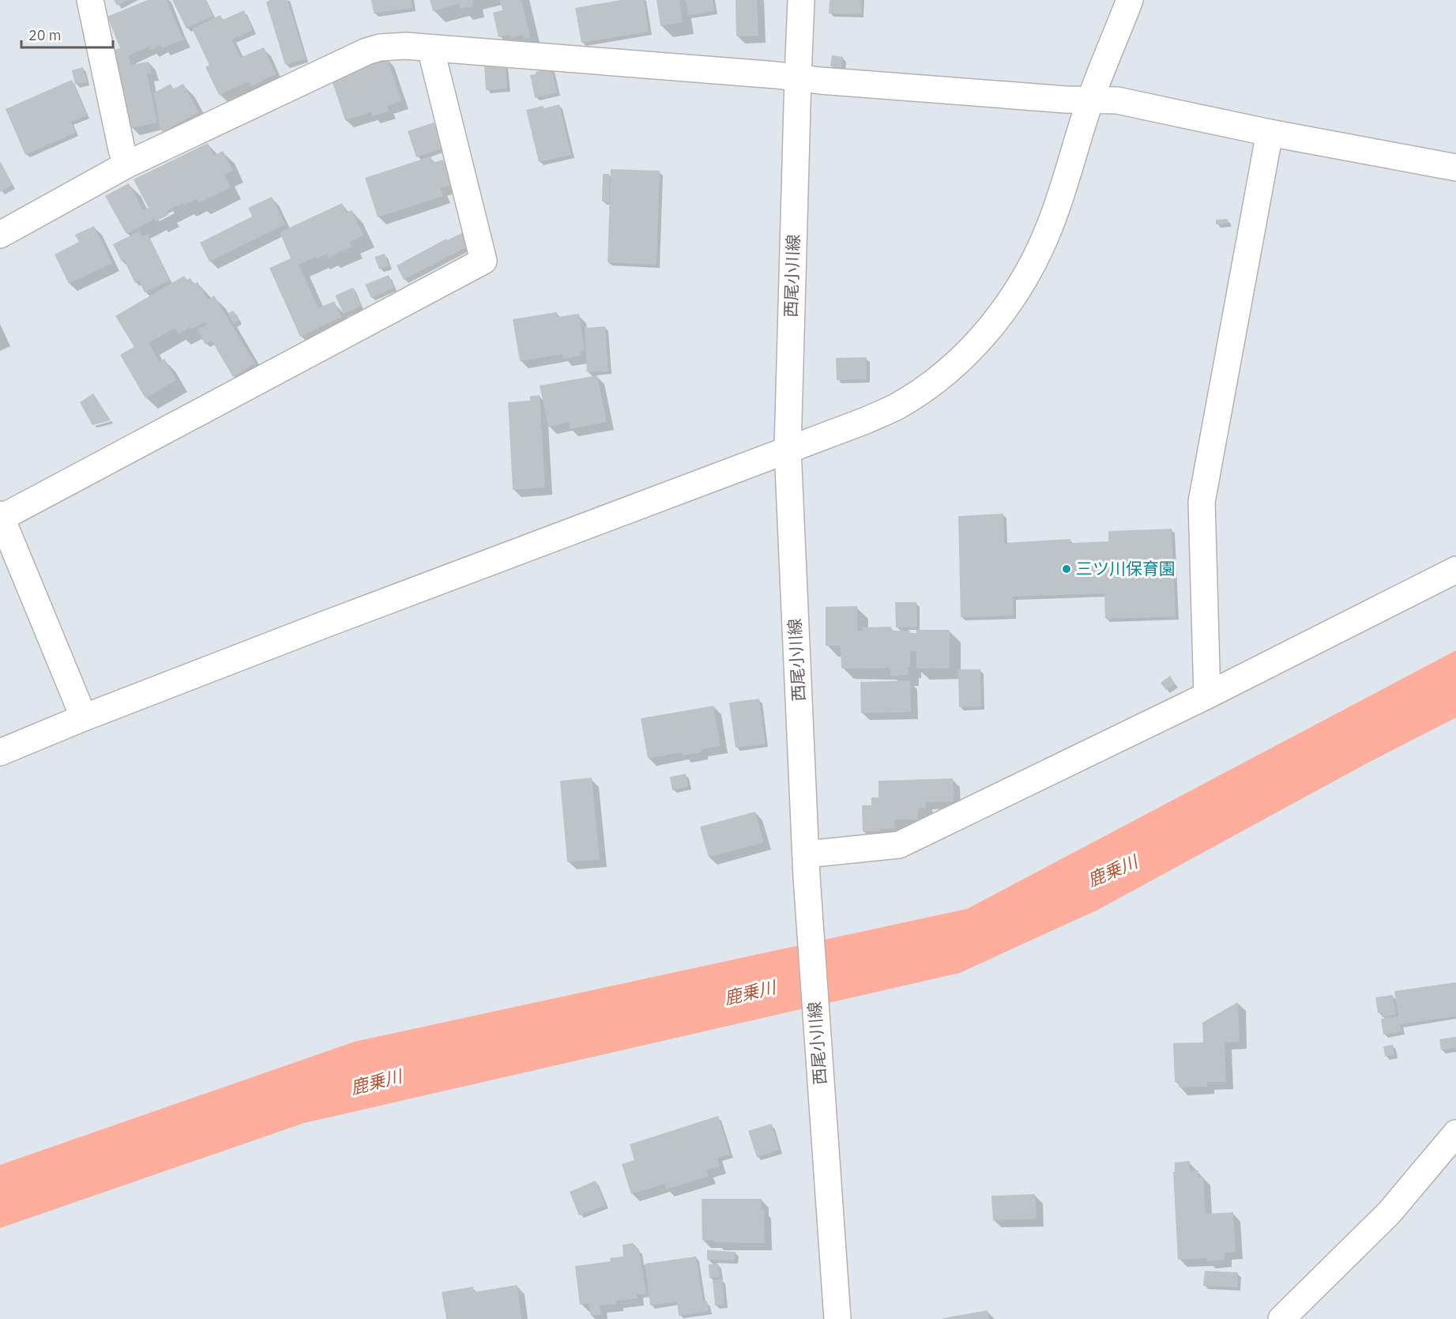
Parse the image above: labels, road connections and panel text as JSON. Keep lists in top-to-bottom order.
{
  "streets": {
    "street": ["西尾小川線"]
  },
  "water": ["鹿乗川"],
  "places": ["三ツ川保育園"],
  "scale_bar": "20 m"
}
